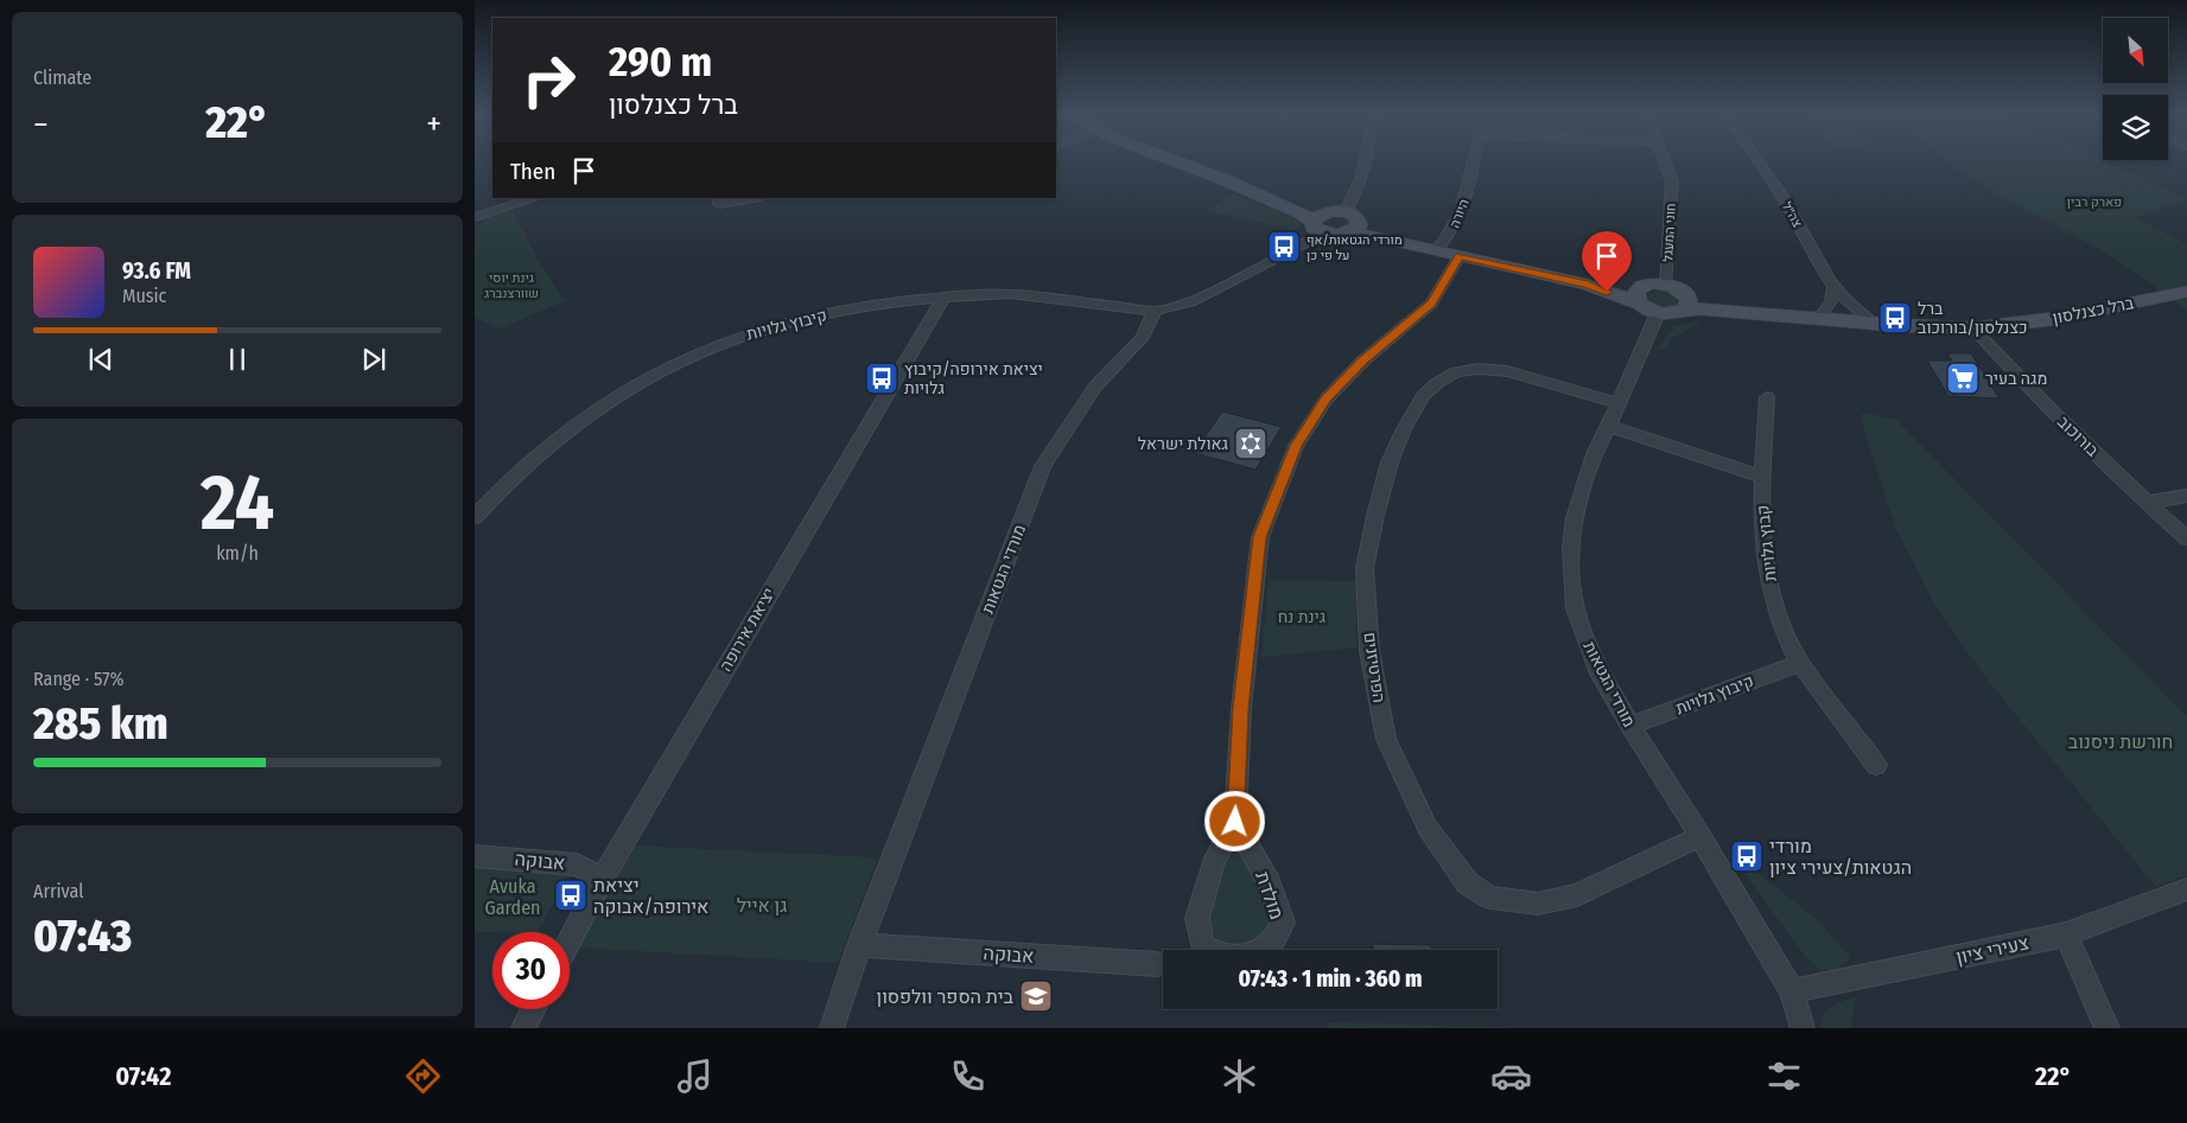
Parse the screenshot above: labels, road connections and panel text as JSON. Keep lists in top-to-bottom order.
{
  "streets": {
    "street": [
      "היורה",
      "צה\"ל",
      "חוני המעגל",
      "ברל כצנלסון",
      "קיבוץ גלויות",
      "בורוכוב",
      "קבוץ גלויות",
      "מורדי הגטאות",
      "יציאת אירופה",
      "הפרטיזנים",
      "אבוקה",
      "מולדת",
      "צעירי ציון"
    ]
  },
  "crossings": [
    ["צה\"ל", "ברל כצנלסון"],
    ["חוני המעגל", "ברל כצנלסון"],
    ["ברל כצנלסון", "בורוכוב"],
    ["ברל כצנלסון", "מורדי הגטאות"],
    ["קיבוץ גלויות", "קבוץ גלויות"],
    ["קיבוץ גלויות", "מורדי הגטאות"],
    ["קיבוץ גלויות", "יציאת אירופה"],
    ["מורדי הגטאות", "הפרטיזנים"],
    ["מורדי הגטאות", "אבוקה"],
    ["מורדי הגטאות", "צעירי ציון"],
    ["יציאת אירופה", "אבוקה"]
  ],
  "parks": [
    "פארק רבין",
    "גינת יוסי שוורצנברג",
    "גינת נח",
    "חורשת ניסנוב",
    "Avuka Garden",
    "גן אייל"
  ],
  "places": {
    "bus stop": [
      "מורדי הגטאות/אף על פי כן",
      "ברל כצנלסון/בורוכוב",
      "יציאת אירופה/קיבוץ גלויות",
      "מורדי הגטאות/צעירי ציון",
      "יציאת אירופה/אבוקה"
    ],
    "supermarket": ["מגה בעיר"],
    "synagogue": ["גאולת ישראל"],
    "school or university": ["בית הספר וולפסון"]
  },
  "north": "bottom right",
  "page": {
    "tile": [
      "Climate",
      ["24", "km/h"],
      ["Range · 57%", "285 km"],
      ["Arrival", "07:43"]
    ],
    "turn": ["290 m", "ברל כצנלסון"],
    "heat": ["−", "22°", "+"],
    "then": "Then",
    "song": ["93.6 FM", "Music"],
    "limit": "30",
    "trip": "07:43 · 1 min · 360 m",
    "tabs": ["07:42", "22°"]
  }
}
